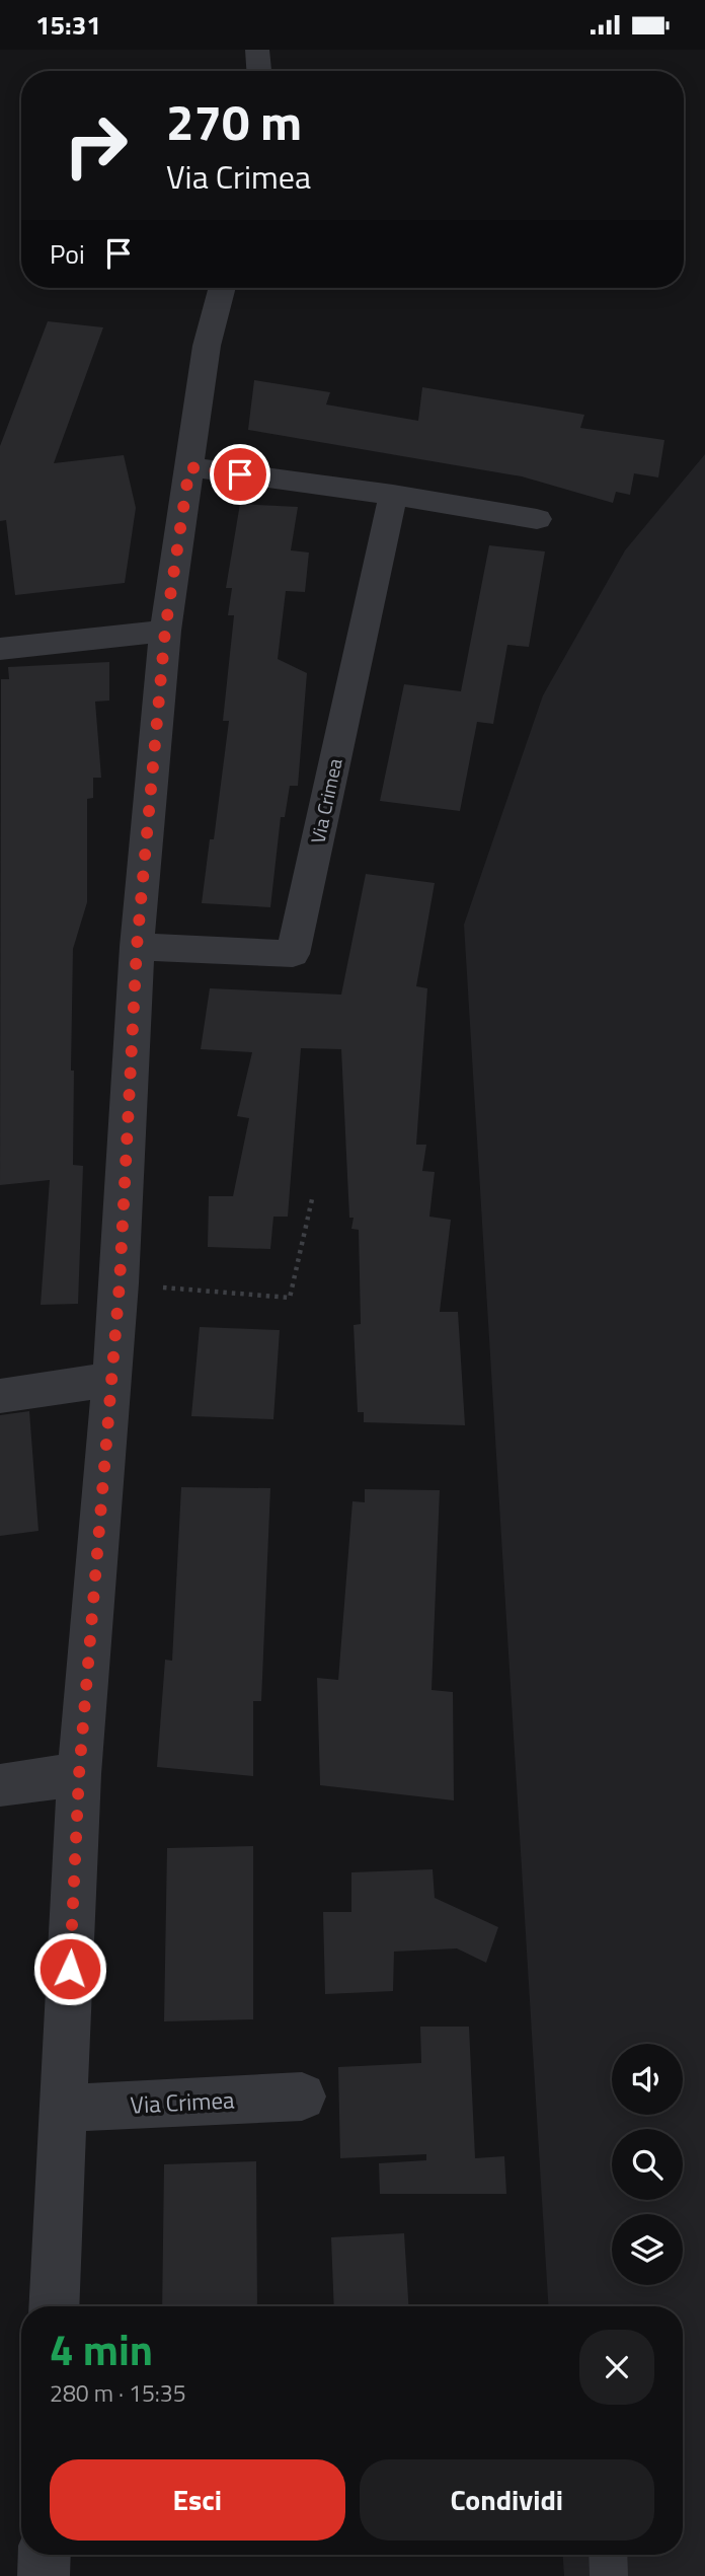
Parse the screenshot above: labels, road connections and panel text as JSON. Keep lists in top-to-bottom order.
{
  "streets": {
    "street": ["Via Crimea"]
  },
  "page": {
    "status": "15:31",
    "turn": ["270 m", "Via Crimea"],
    "then": "Poi",
    "heading": ["4 min", "280 m · 15:35"],
    "buttons": ["Esci", "Condividi"]
  }
}
